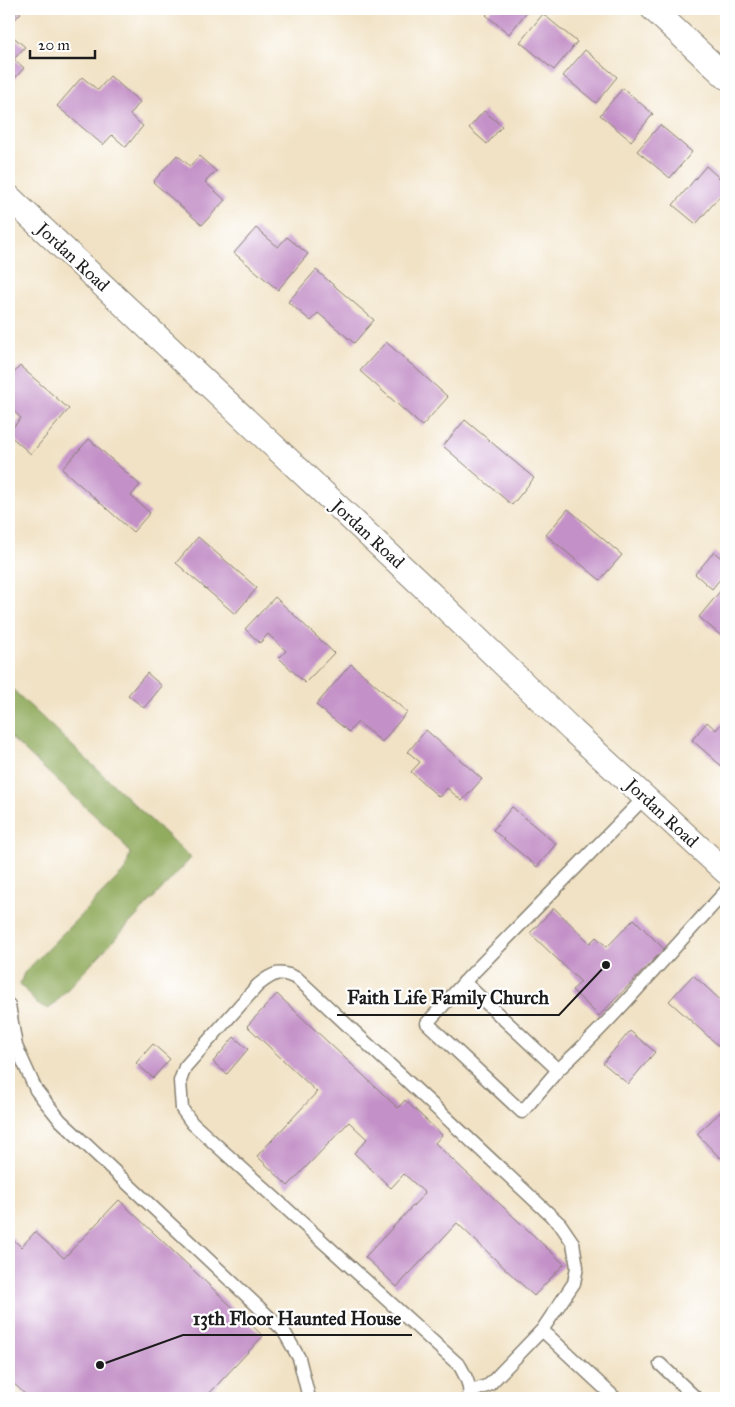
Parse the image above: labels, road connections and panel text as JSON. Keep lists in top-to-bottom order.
{
  "streets": {
    "street": ["Jordan Road"]
  },
  "places": ["Faith Life Family Church", "13th Floor Haunted House"],
  "scale_bar": "20 m"
}
